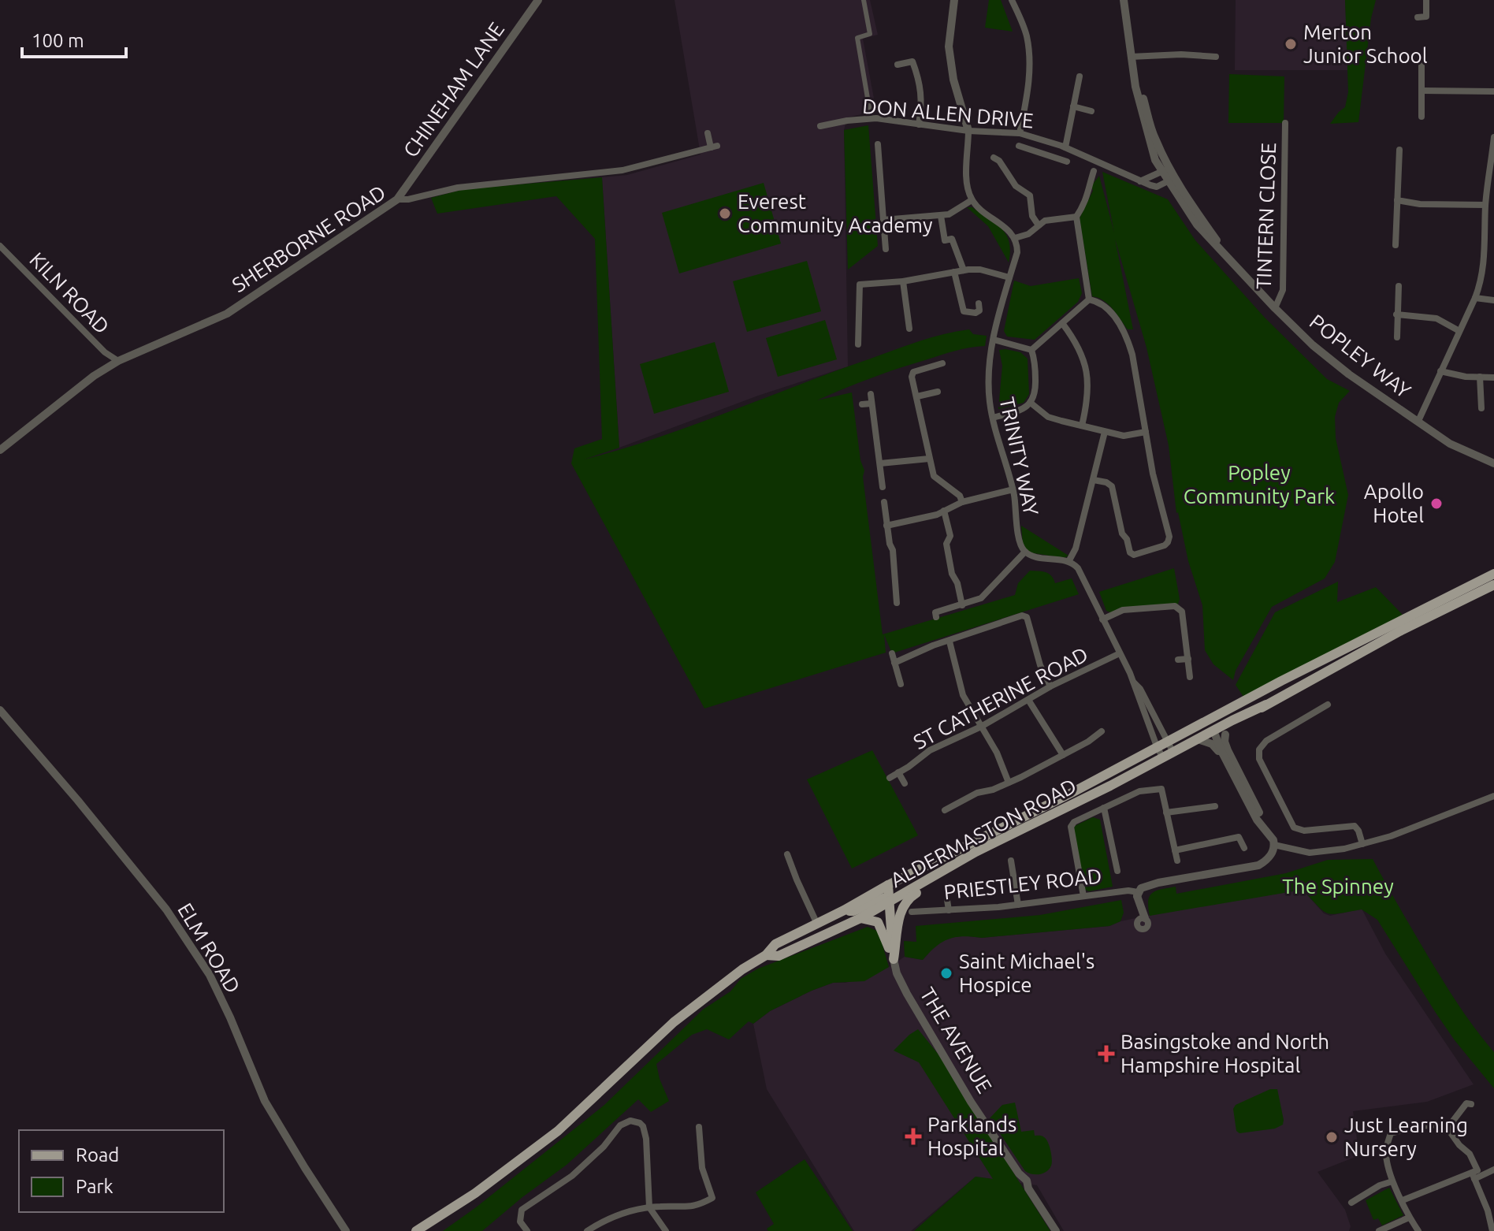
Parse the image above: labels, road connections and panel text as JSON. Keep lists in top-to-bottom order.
{
  "streets": {
    "main road": ["ALDERMASTON ROAD"],
    "street": [
      "CHINEHAM LANE",
      "DON ALLEN DRIVE",
      "TINTERN CLOSE",
      "SHERBORNE ROAD",
      "KILN ROAD",
      "POPLEY WAY",
      "TRINITY WAY",
      "ST CATHERINE ROAD",
      "PRIESTLEY ROAD",
      "ELM ROAD",
      "THE AVENUE"
    ]
  },
  "crossings": [
    ["CHINEHAM LANE", "SHERBORNE ROAD"],
    ["DON ALLEN DRIVE", "POPLEY WAY"],
    ["TINTERN CLOSE", "POPLEY WAY"],
    ["SHERBORNE ROAD", "KILN ROAD"]
  ],
  "parks": ["Popley Community Park", "The Spinney"],
  "places": {
    "other": [
      "Merton Junior School",
      "Everest Community Academy",
      "Apollo Hotel",
      "Saint Michael's Hospice",
      "Just Learning Nursery"
    ],
    "health": ["Basingstoke and North Hampshire Hospital", "Parklands Hospital"]
  },
  "legend": ["Road", "Park"],
  "scale_bar": "100 m"
}
